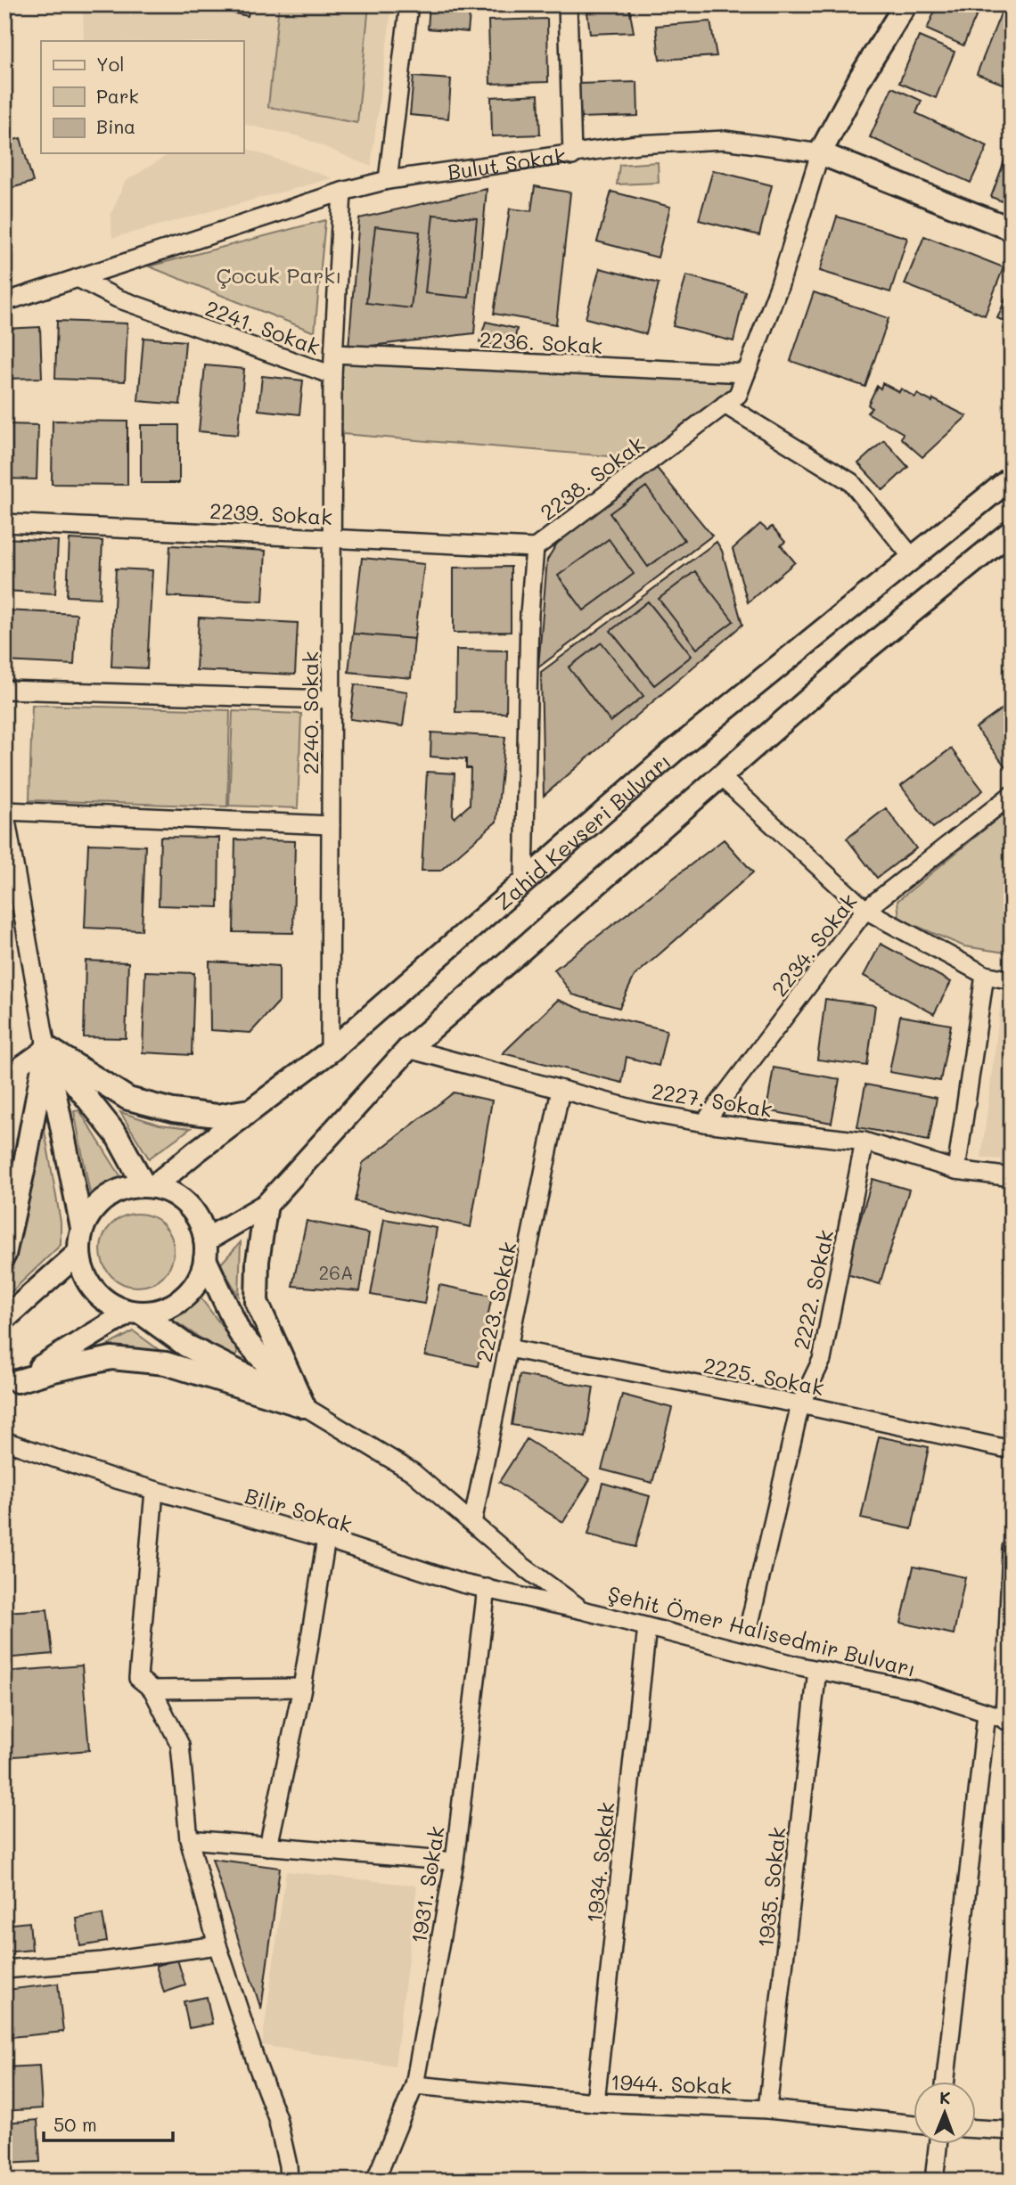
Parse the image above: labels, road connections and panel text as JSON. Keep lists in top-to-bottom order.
{
  "streets": {
    "main road": ["Bulut Sokak", "Zahid Kevseri Bulvarı"],
    "street": [
      "2241. Sokak",
      "2236. Sokak",
      "2238. Sokak",
      "2239. Sokak",
      "2240. Sokak",
      "2234. Sokak",
      "2227. Sokak",
      "2222. Sokak",
      "2223. Sokak",
      "2225. Sokak",
      "Bilir Sokak",
      "Şehit Ömer Halisedmir Bulvarı",
      "1934. Sokak",
      "1931. Sokak",
      "1935. Sokak",
      "1944. Sokak"
    ]
  },
  "crossings": [
    ["Bulut Sokak", "2241. Sokak"],
    ["Bulut Sokak", "2238. Sokak"],
    ["2241. Sokak", "2236. Sokak"],
    ["2241. Sokak", "2240. Sokak"],
    ["2236. Sokak", "2238. Sokak"],
    ["2238. Sokak", "2239. Sokak"],
    ["2238. Sokak", "Zahid Kevseri Bulvarı"],
    ["2239. Sokak", "2240. Sokak"],
    ["2240. Sokak", "Zahid Kevseri Bulvarı"],
    ["2234. Sokak", "2227. Sokak"],
    ["2227. Sokak", "2222. Sokak"],
    ["2227. Sokak", "2223. Sokak"],
    ["2222. Sokak", "2225. Sokak"],
    ["2223. Sokak", "2225. Sokak"],
    ["2223. Sokak", "Şehit Ömer Halisedmir Bulvarı"],
    ["Bilir Sokak", "Şehit Ömer Halisedmir Bulvarı"],
    ["Bilir Sokak", "1931. Sokak"],
    ["Şehit Ömer Halisedmir Bulvarı", "1934. Sokak"],
    ["Şehit Ömer Halisedmir Bulvarı", "1935. Sokak"],
    ["1934. Sokak", "1944. Sokak"],
    ["1931. Sokak", "1944. Sokak"],
    ["1935. Sokak", "1944. Sokak"]
  ],
  "parks": ["Çocuk Parkı"],
  "house_numbers": ["26A"],
  "legend": ["Yol", "Park", "Bina"],
  "scale_bar": "50 m",
  "north": "top"
}
